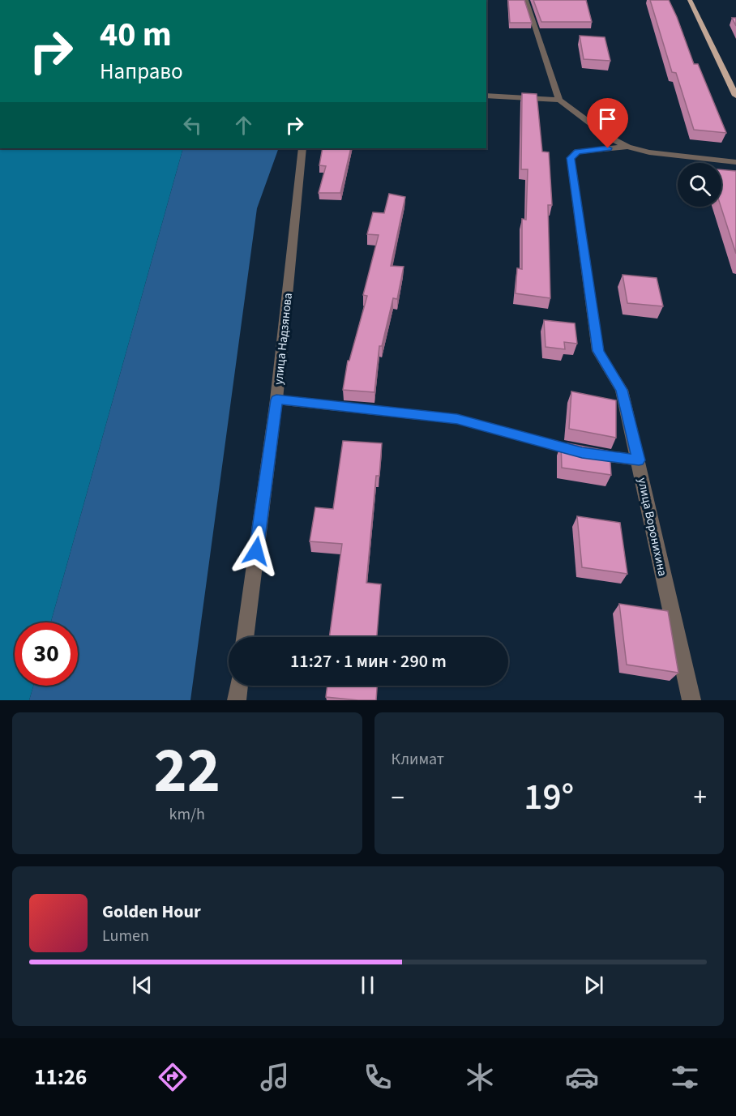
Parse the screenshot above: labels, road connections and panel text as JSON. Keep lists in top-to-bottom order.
{
  "streets": {
    "street": ["улица Надзянова", "улица Воронихина"]
  },
  "page": {
    "turn": ["40 m", "Направо"],
    "limit": "30",
    "trip": "11:27 · 1 мин · 290 m",
    "tile": [
      ["22", "km/h"],
      "Климат"
    ],
    "heat": ["−", "19°", "+"],
    "song": ["Golden Hour", "Lumen"],
    "tabs": "11:26"
  }
}
